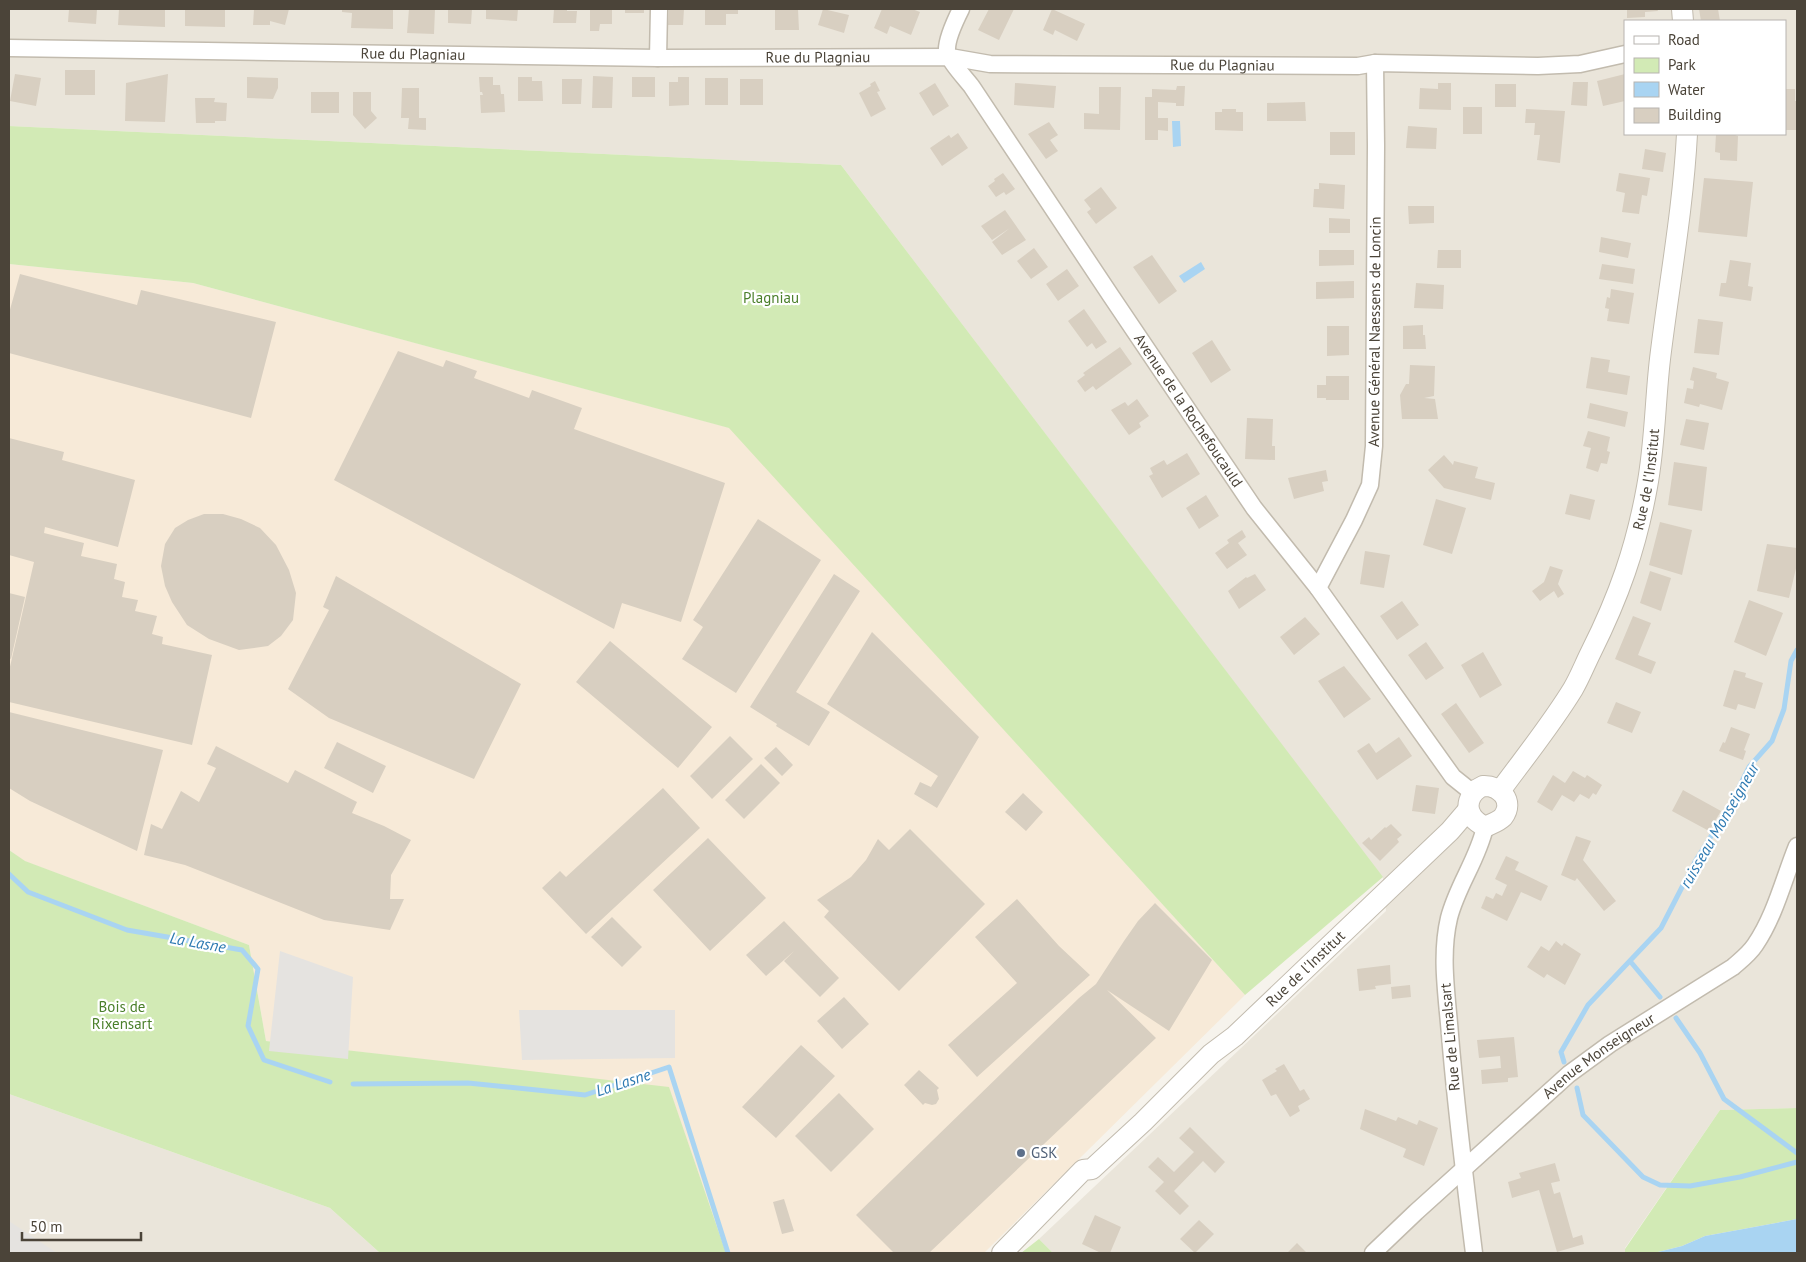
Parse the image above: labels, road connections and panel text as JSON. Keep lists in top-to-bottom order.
{
  "streets": {
    "street": [
      "Rue du Plagniau",
      "Avenue Général Naessens de Loncin",
      "Avenue de la Rochefoucauld",
      "Rue de l'Institut",
      "Rue de Limalsart",
      "Avenue Monseigneur"
    ]
  },
  "crossings": [
    ["Rue du Plagniau", "Avenue Général Naessens de Loncin"],
    ["Rue du Plagniau", "Avenue de la Rochefoucauld"],
    ["Avenue Général Naessens de Loncin", "Avenue de la Rochefoucauld"],
    ["Avenue de la Rochefoucauld", "Rue de l'Institut"],
    ["Avenue de la Rochefoucauld", "Rue de Limalsart"],
    ["Rue de l'Institut", "Rue de Limalsart"],
    ["Rue de Limalsart", "Avenue Monseigneur"]
  ],
  "water": ["ruisseau Monseigneur", "La Lasne"],
  "parks": ["Plagniau", "Bois de Rixensart"],
  "places": ["GSK"],
  "legend": [
    "Road",
    "Park",
    "Water",
    "Building"
  ],
  "scale_bar": "50 m"
}
